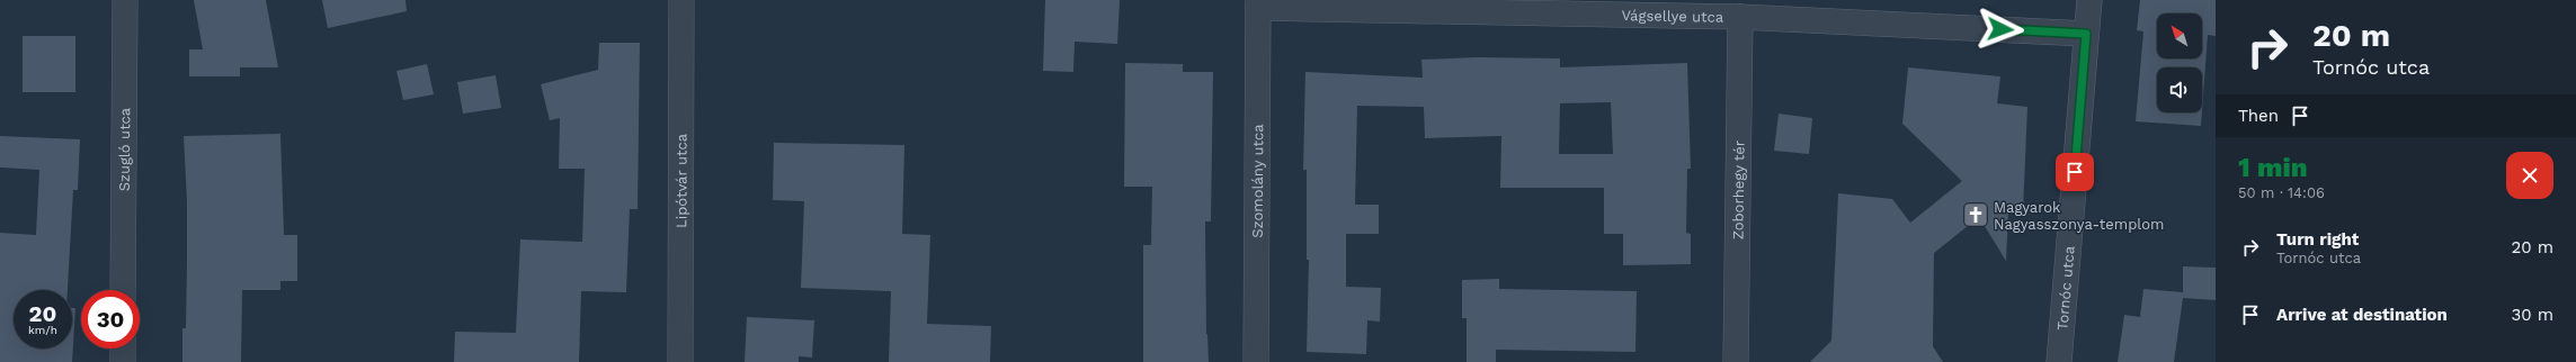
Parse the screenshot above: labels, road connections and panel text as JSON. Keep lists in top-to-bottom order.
{
  "streets": {
    "street": [
      "Vágsellye utca",
      "Szugló utca",
      "Lipótvár utca",
      "Szomolány utca",
      "Zoborhegy tér",
      "Tornóc utca"
    ]
  },
  "crossings": [
    ["Vágsellye utca", "Szomolány utca"],
    ["Vágsellye utca", "Zoborhegy tér"],
    ["Vágsellye utca", "Tornóc utca"]
  ],
  "places": {
    "church": ["Magyarok Nagyasszonya-templom"]
  },
  "north": "top left",
  "page": {
    "turn": ["20 m", "Tornóc utca"],
    "then": "Then",
    "heading": ["1 min", "50 m · 14:06"],
    "list": [
      {
        "name": "Turn right",
        "note": "Tornóc utca",
        "value": "20 m"
      },
      {
        "name": "Arrive at destination",
        "value": "30 m"
      }
    ],
    "speed": "20 km/h",
    "limit": "30"
  }
}
